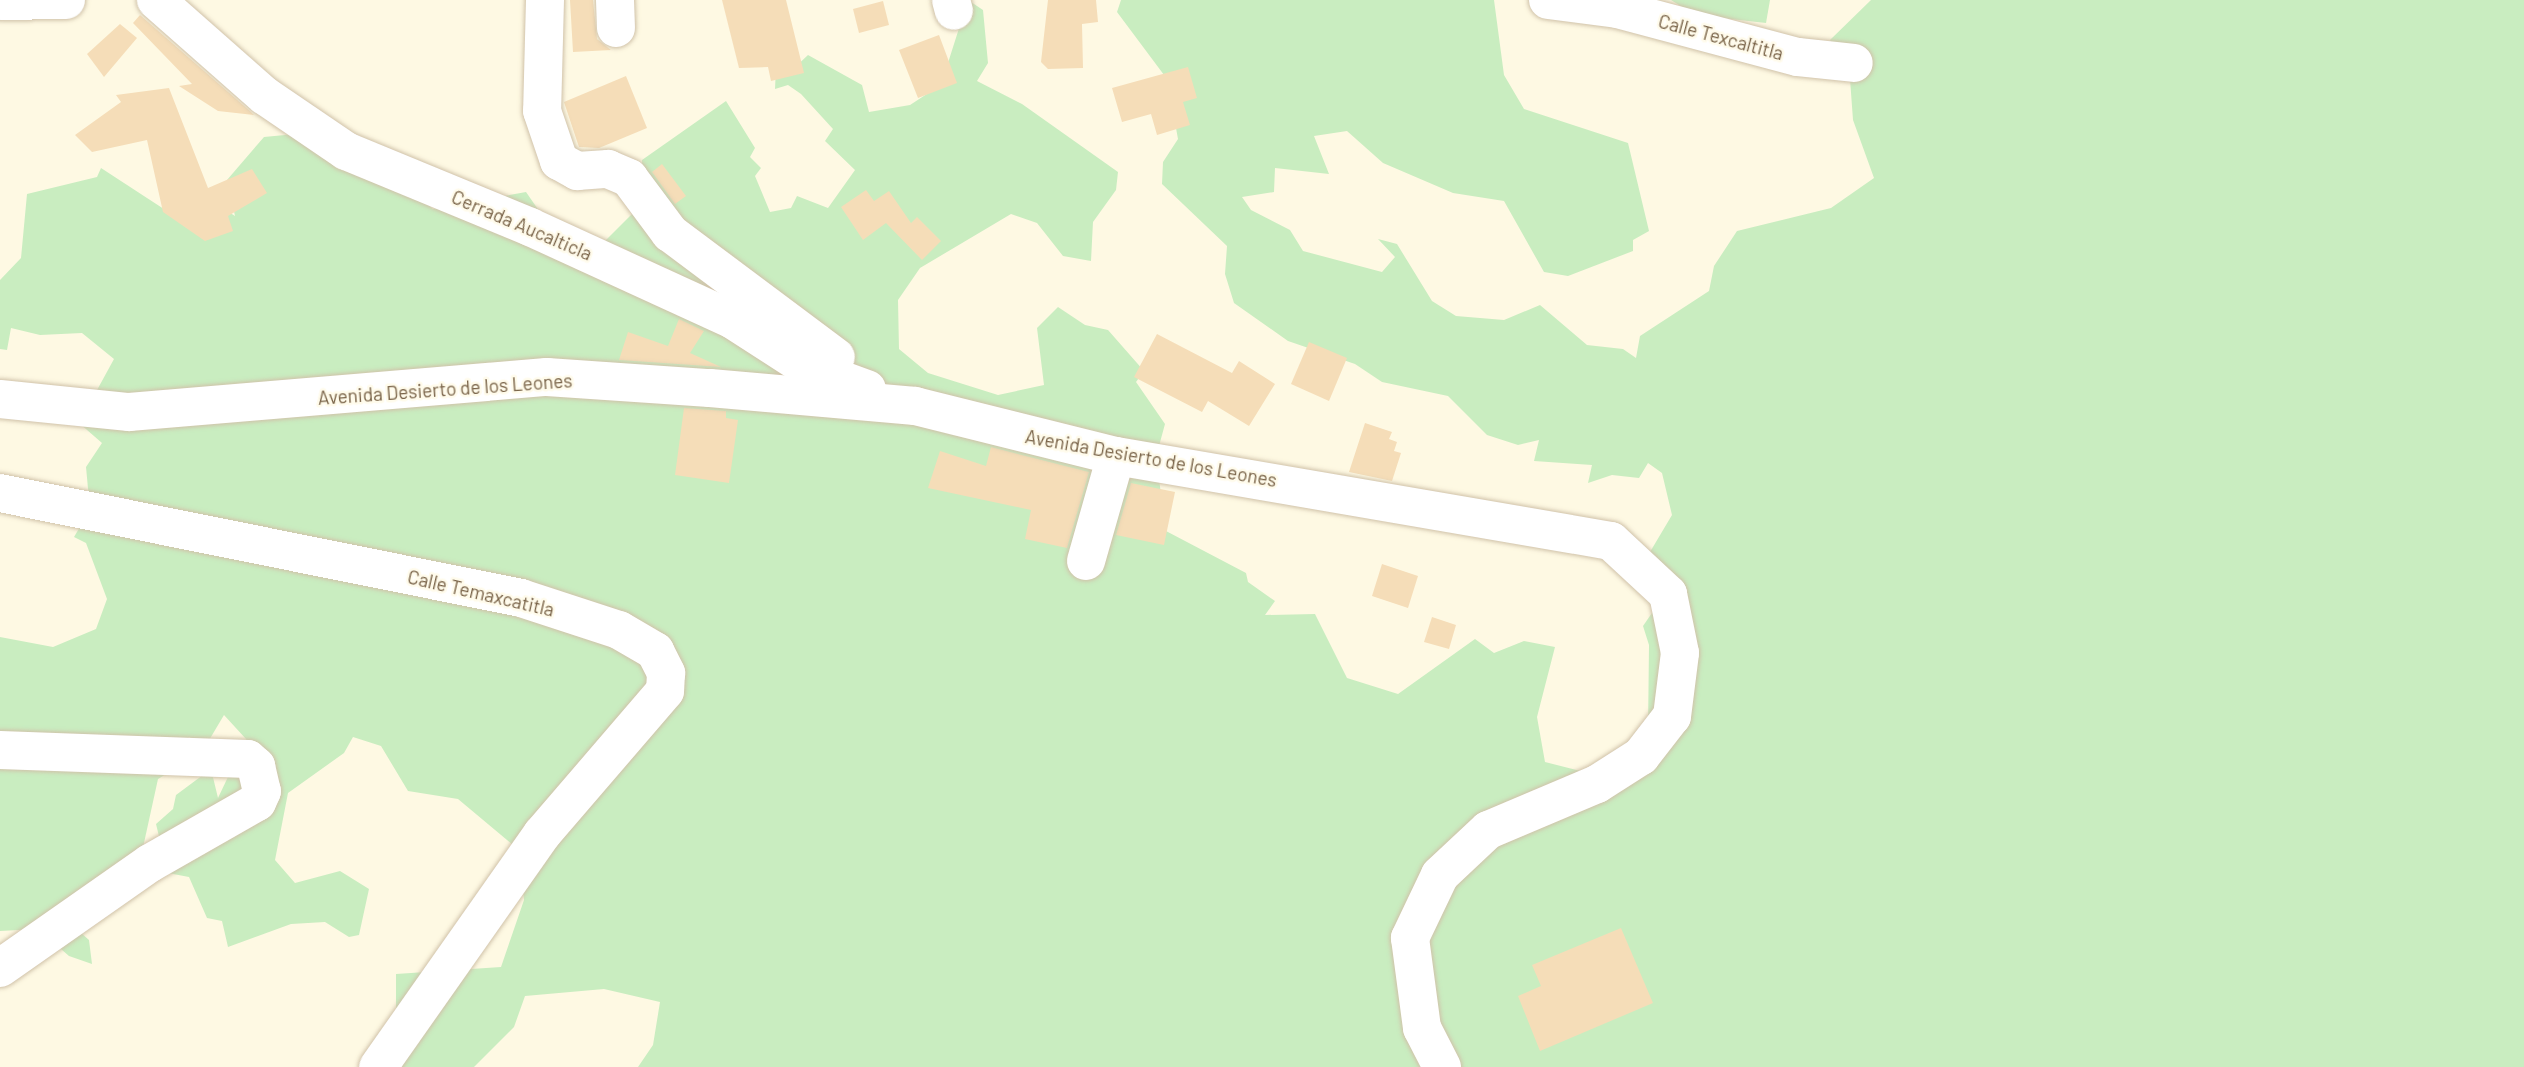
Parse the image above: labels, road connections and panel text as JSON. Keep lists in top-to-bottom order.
{
  "streets": {
    "street": [
      "Calle Texcaltitla",
      "Cerrada Aucalticla",
      "Avenida Desierto de los Leones",
      "Calle Temaxcatitla"
    ]
  },
  "crossings": [
    ["Cerrada Aucalticla", "Avenida Desierto de los Leones"]
  ]
}
